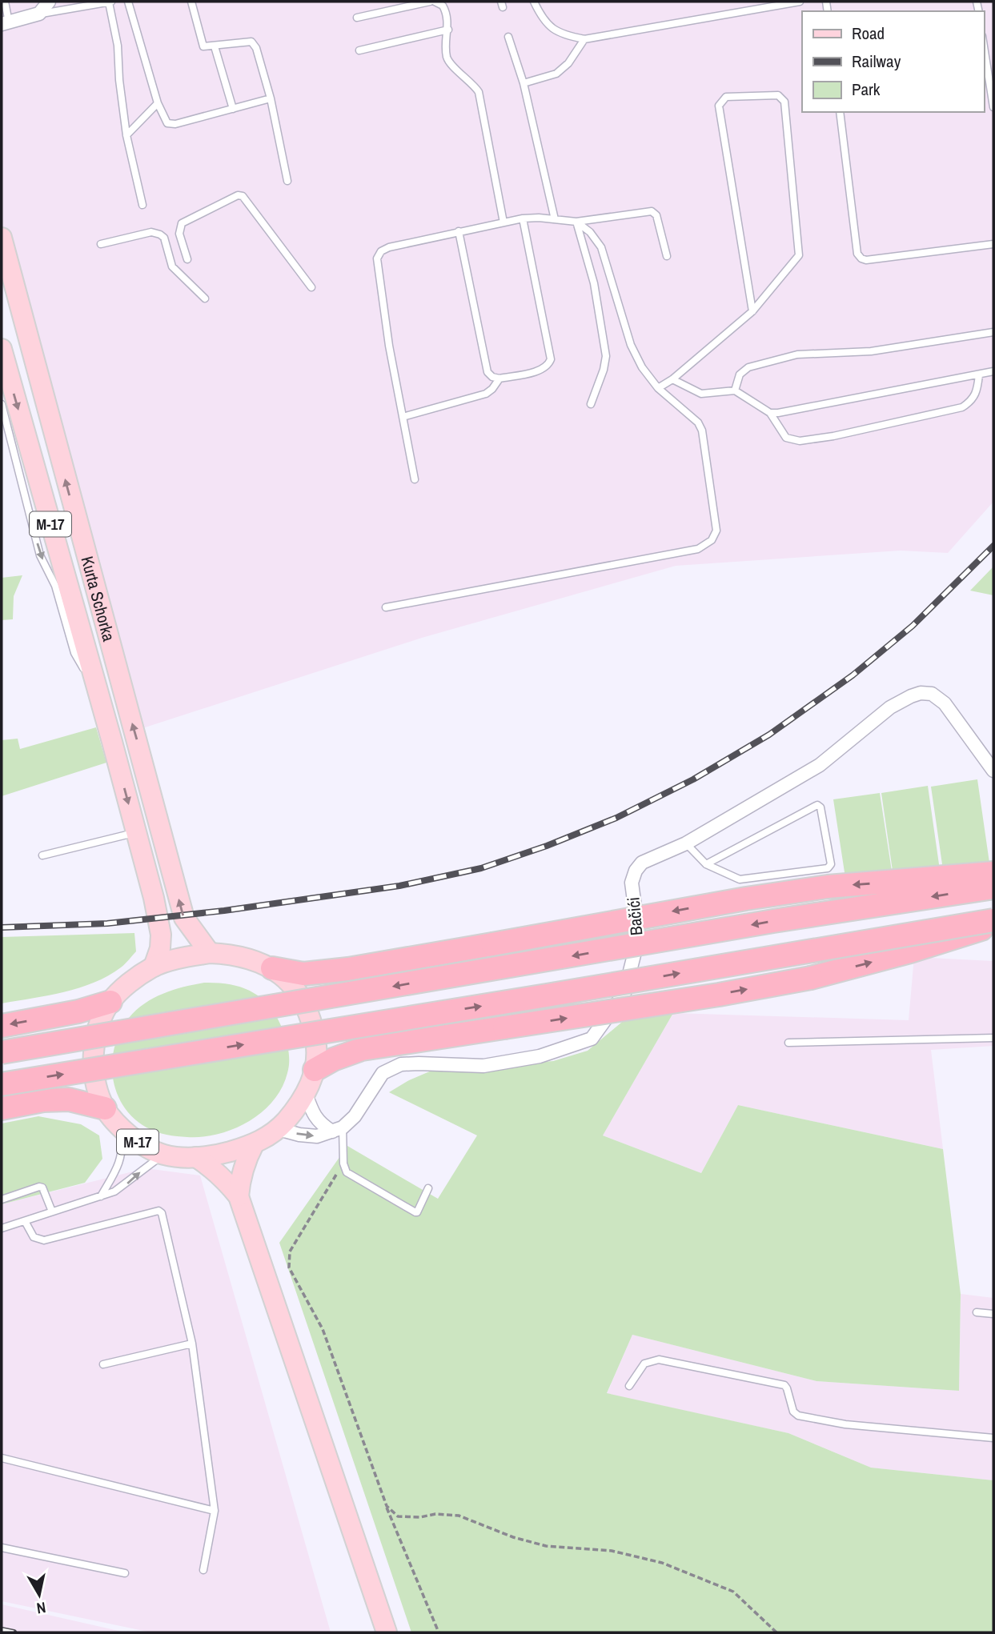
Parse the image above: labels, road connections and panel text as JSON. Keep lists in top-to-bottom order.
{
  "streets": {
    "main road": ["M-17", "Kurta Schorka"],
    "street": ["Bačići"]
  },
  "crossings": [
    ["M-17", "Kurta Schorka"]
  ],
  "legend": ["Road", "Railway", "Park"],
  "north": "bottom"
}
